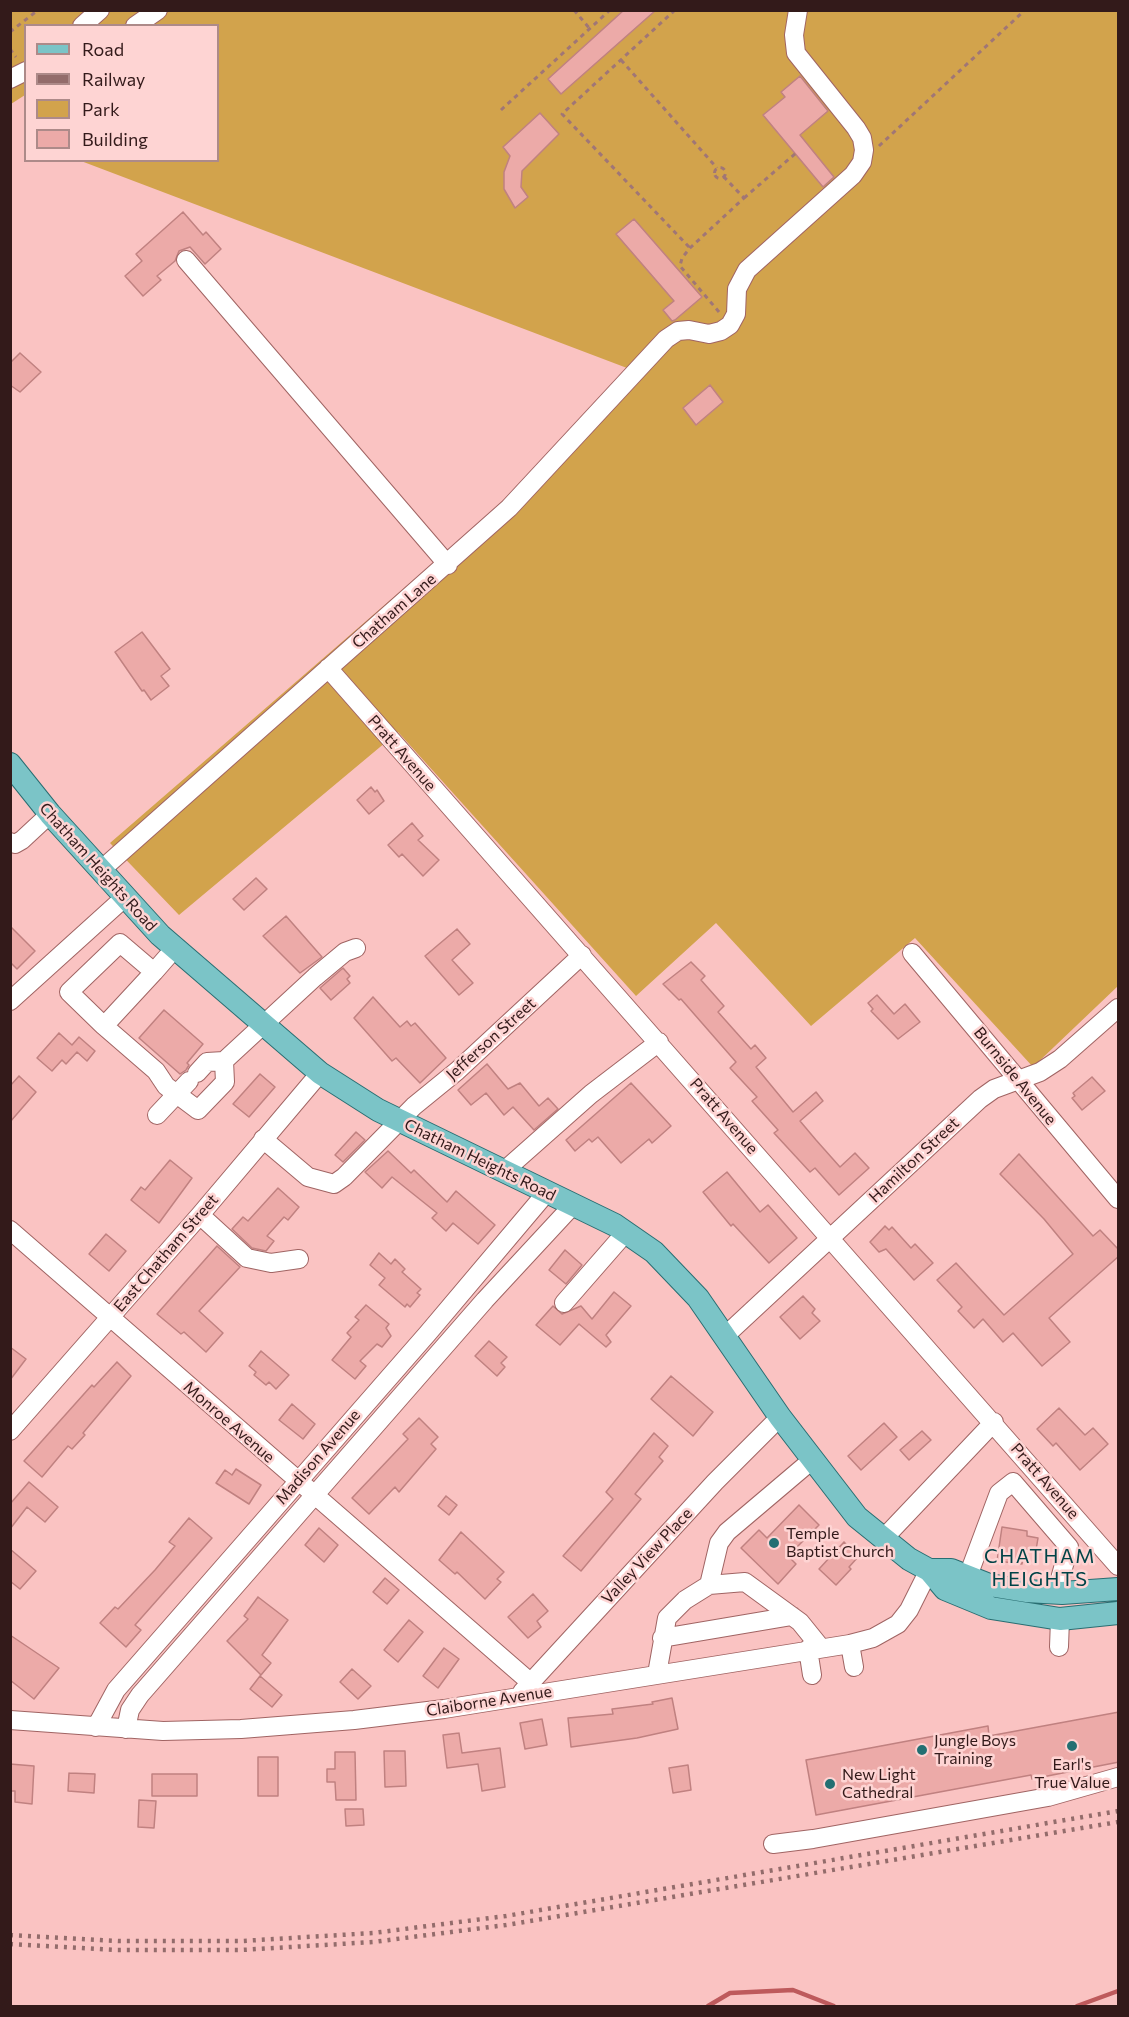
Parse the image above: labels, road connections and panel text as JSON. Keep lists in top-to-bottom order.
{
  "streets": {
    "main road": ["Chatham Heights Road"],
    "street": [
      "Chatham Lane",
      "Pratt Avenue",
      "Jefferson Street",
      "Burnside Avenue",
      "Hamilton Street",
      "East Chatham Street",
      "Monroe Avenue",
      "Madison Avenue",
      "Valley View Place",
      "Claiborne Avenue"
    ]
  },
  "crossings": [
    ["Chatham Lane", "Pratt Avenue"],
    ["Chatham Lane", "Chatham Heights Road"],
    ["Pratt Avenue", "Jefferson Street"],
    ["Pratt Avenue", "Hamilton Street"],
    ["Chatham Heights Road", "Jefferson Street"],
    ["Chatham Heights Road", "Hamilton Street"],
    ["Chatham Heights Road", "East Chatham Street"],
    ["Chatham Heights Road", "Madison Avenue"],
    ["Chatham Heights Road", "Valley View Place"],
    ["Chatham Heights Road", "Claiborne Avenue"],
    ["Jefferson Street", "East Chatham Street"],
    ["Burnside Avenue", "Hamilton Street"],
    ["East Chatham Street", "Monroe Avenue"],
    ["Monroe Avenue", "Madison Avenue"],
    ["Monroe Avenue", "Valley View Place"],
    ["Madison Avenue", "Claiborne Avenue"],
    ["Valley View Place", "Claiborne Avenue"]
  ],
  "districts": ["CHATHAM HEIGHTS"],
  "places": [
    "Temple Baptist Church",
    "Earl's True Value",
    "Jungle Boys Training",
    "New Light Cathedral"
  ],
  "legend": [
    "Road",
    "Railway",
    "Park",
    "Building"
  ]
}
